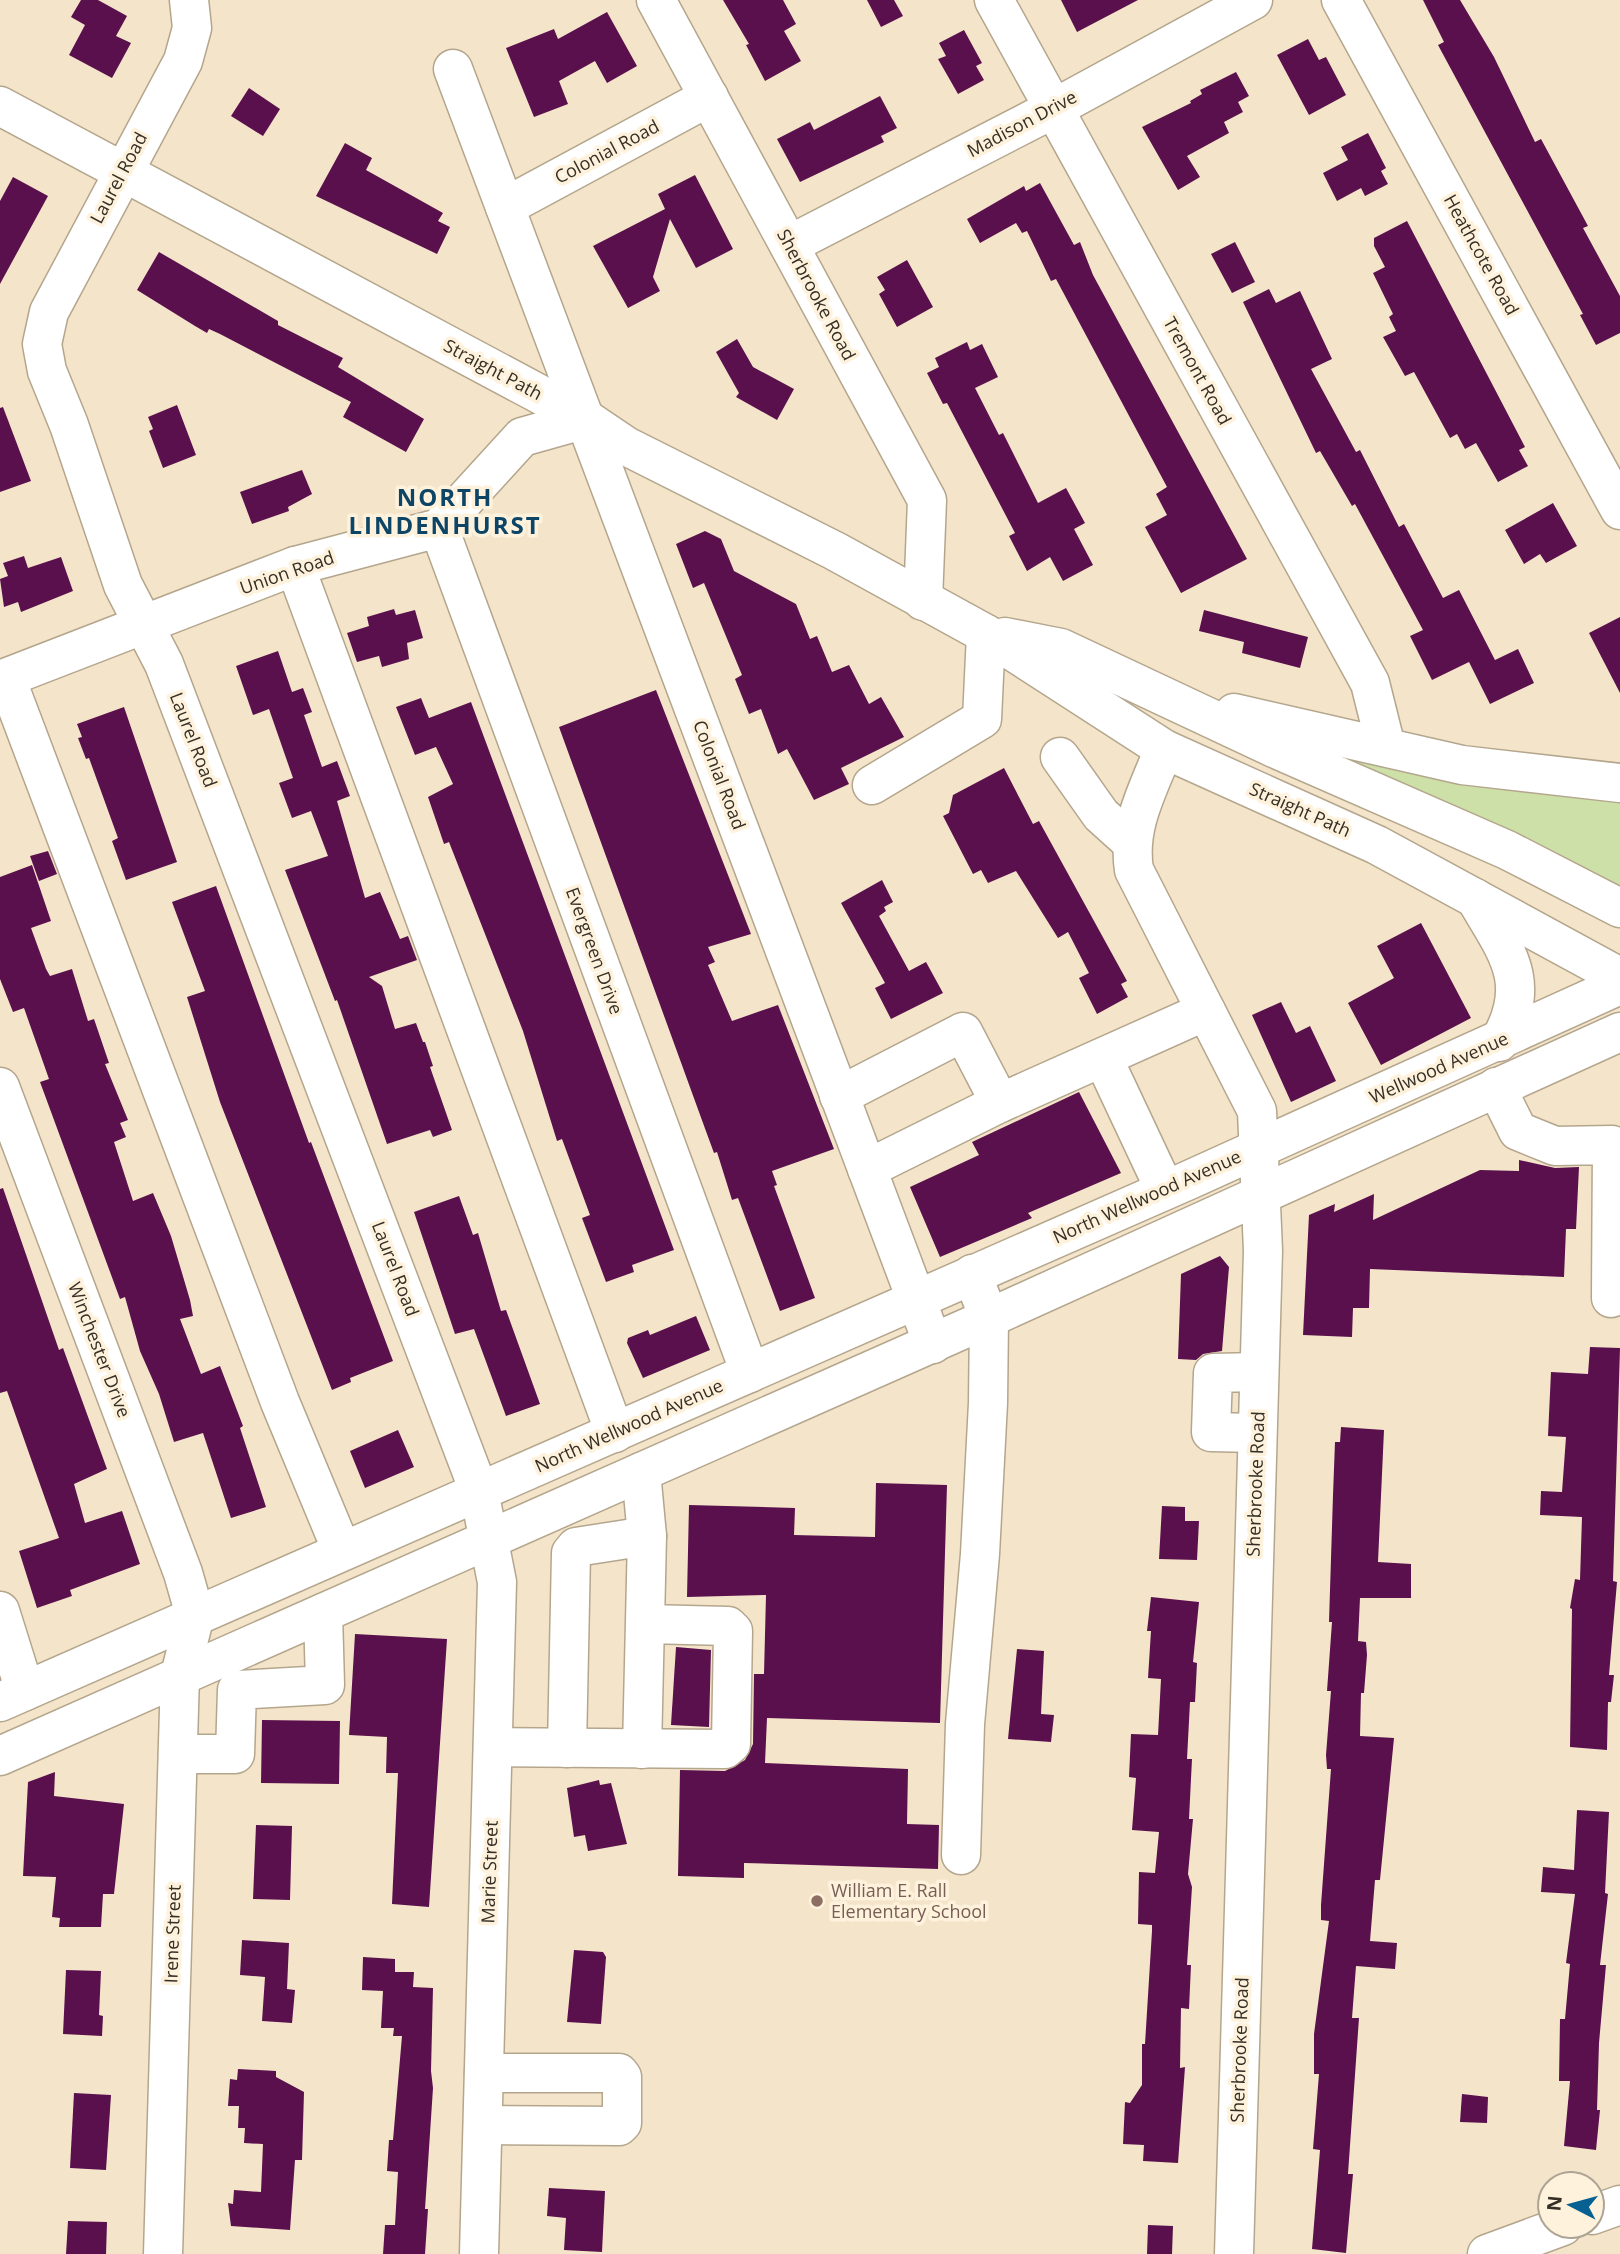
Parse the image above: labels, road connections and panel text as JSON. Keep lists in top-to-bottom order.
{
  "streets": {
    "street": [
      "Madison Drive",
      "Colonial Road",
      "Laurel Road",
      "Heathcote Road",
      "Sherbrooke Road",
      "Straight Path",
      "Tremont Road",
      "Union Road",
      "Evergreen Drive",
      "Wellwood Avenue",
      "North Wellwood Avenue",
      "Winchester Drive",
      "Marie Street",
      "Irene Street"
    ]
  },
  "crossings": [
    ["Madison Drive", "Sherbrooke Road"],
    ["Madison Drive", "Tremont Road"],
    ["Colonial Road", "Sherbrooke Road"],
    ["Colonial Road", "Straight Path"],
    ["Colonial Road", "North Wellwood Avenue"],
    ["Laurel Road", "Straight Path"],
    ["Laurel Road", "Union Road"],
    ["Laurel Road", "North Wellwood Avenue"],
    ["Laurel Road", "Marie Street"],
    ["Sherbrooke Road", "Straight Path"],
    ["Sherbrooke Road", "Wellwood Avenue"],
    ["Sherbrooke Road", "North Wellwood Avenue"],
    ["Union Road", "Evergreen Drive"],
    ["Evergreen Drive", "North Wellwood Avenue"],
    ["Wellwood Avenue", "North Wellwood Avenue"],
    ["North Wellwood Avenue", "Winchester Drive"],
    ["North Wellwood Avenue", "Marie Street"],
    ["North Wellwood Avenue", "Irene Street"],
    ["Winchester Drive", "Irene Street"]
  ],
  "districts": ["NORTH LINDENHURST"],
  "places": ["William E. Rall Elementary School"],
  "north": "left"
}
